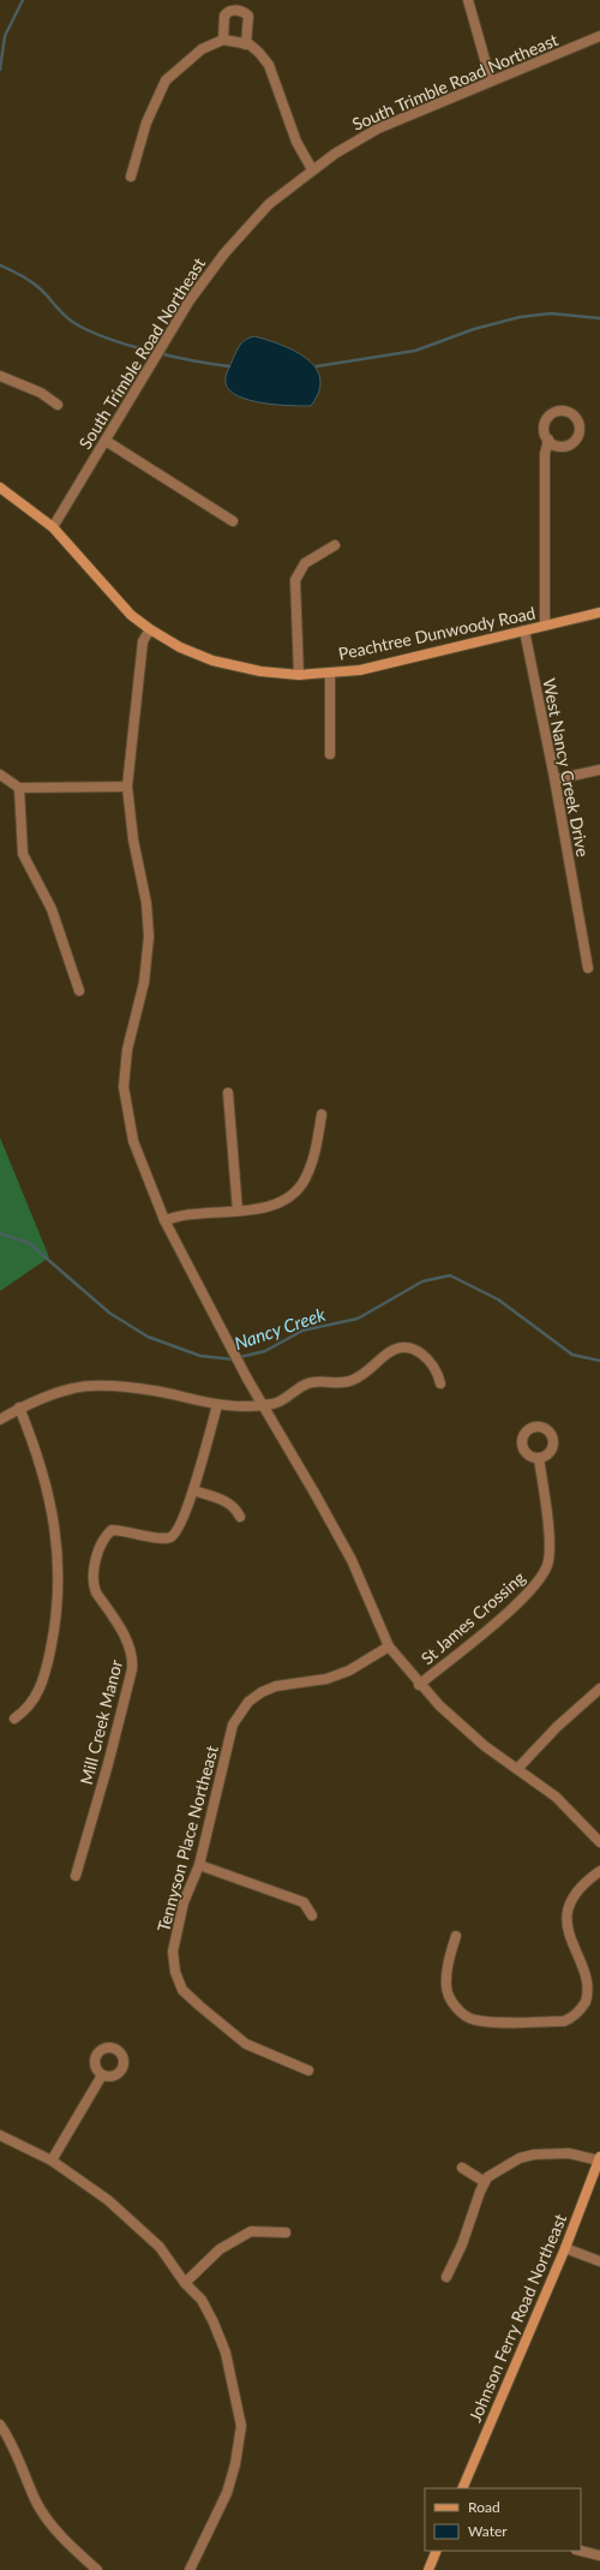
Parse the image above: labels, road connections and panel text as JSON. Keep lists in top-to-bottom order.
{
  "streets": {
    "main road": ["Peachtree Dunwoody Road", "Johnson Ferry Road Northeast"],
    "street": [
      "South Trimble Road Northeast",
      "West Nancy Creek Drive",
      "St James Crossing",
      "Mill Creek Manor",
      "Tennyson Place Northeast"
    ]
  },
  "crossings": [
    ["South Trimble Road Northeast", "Peachtree Dunwoody Road"],
    ["Peachtree Dunwoody Road", "West Nancy Creek Drive"]
  ],
  "water": ["Nancy Creek"],
  "legend": ["Road", "Water"]
}
